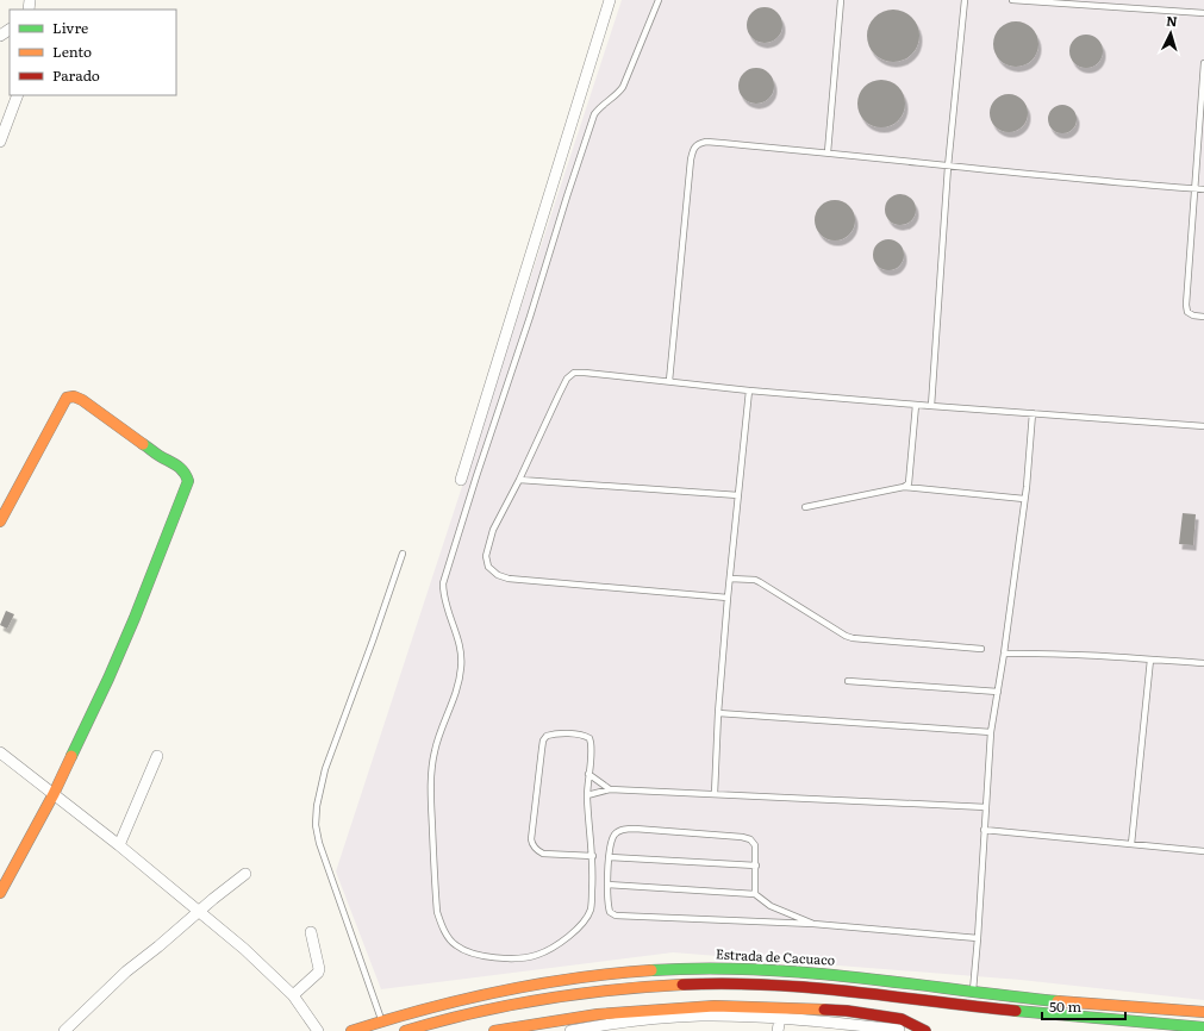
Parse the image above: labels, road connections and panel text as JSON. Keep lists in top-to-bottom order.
{
  "streets": {
    "main road": ["Estrada de Cacuaco"]
  },
  "legend": ["Livre", "Lento", "Parado"],
  "scale_bar": "50 m",
  "north": "top"
}
